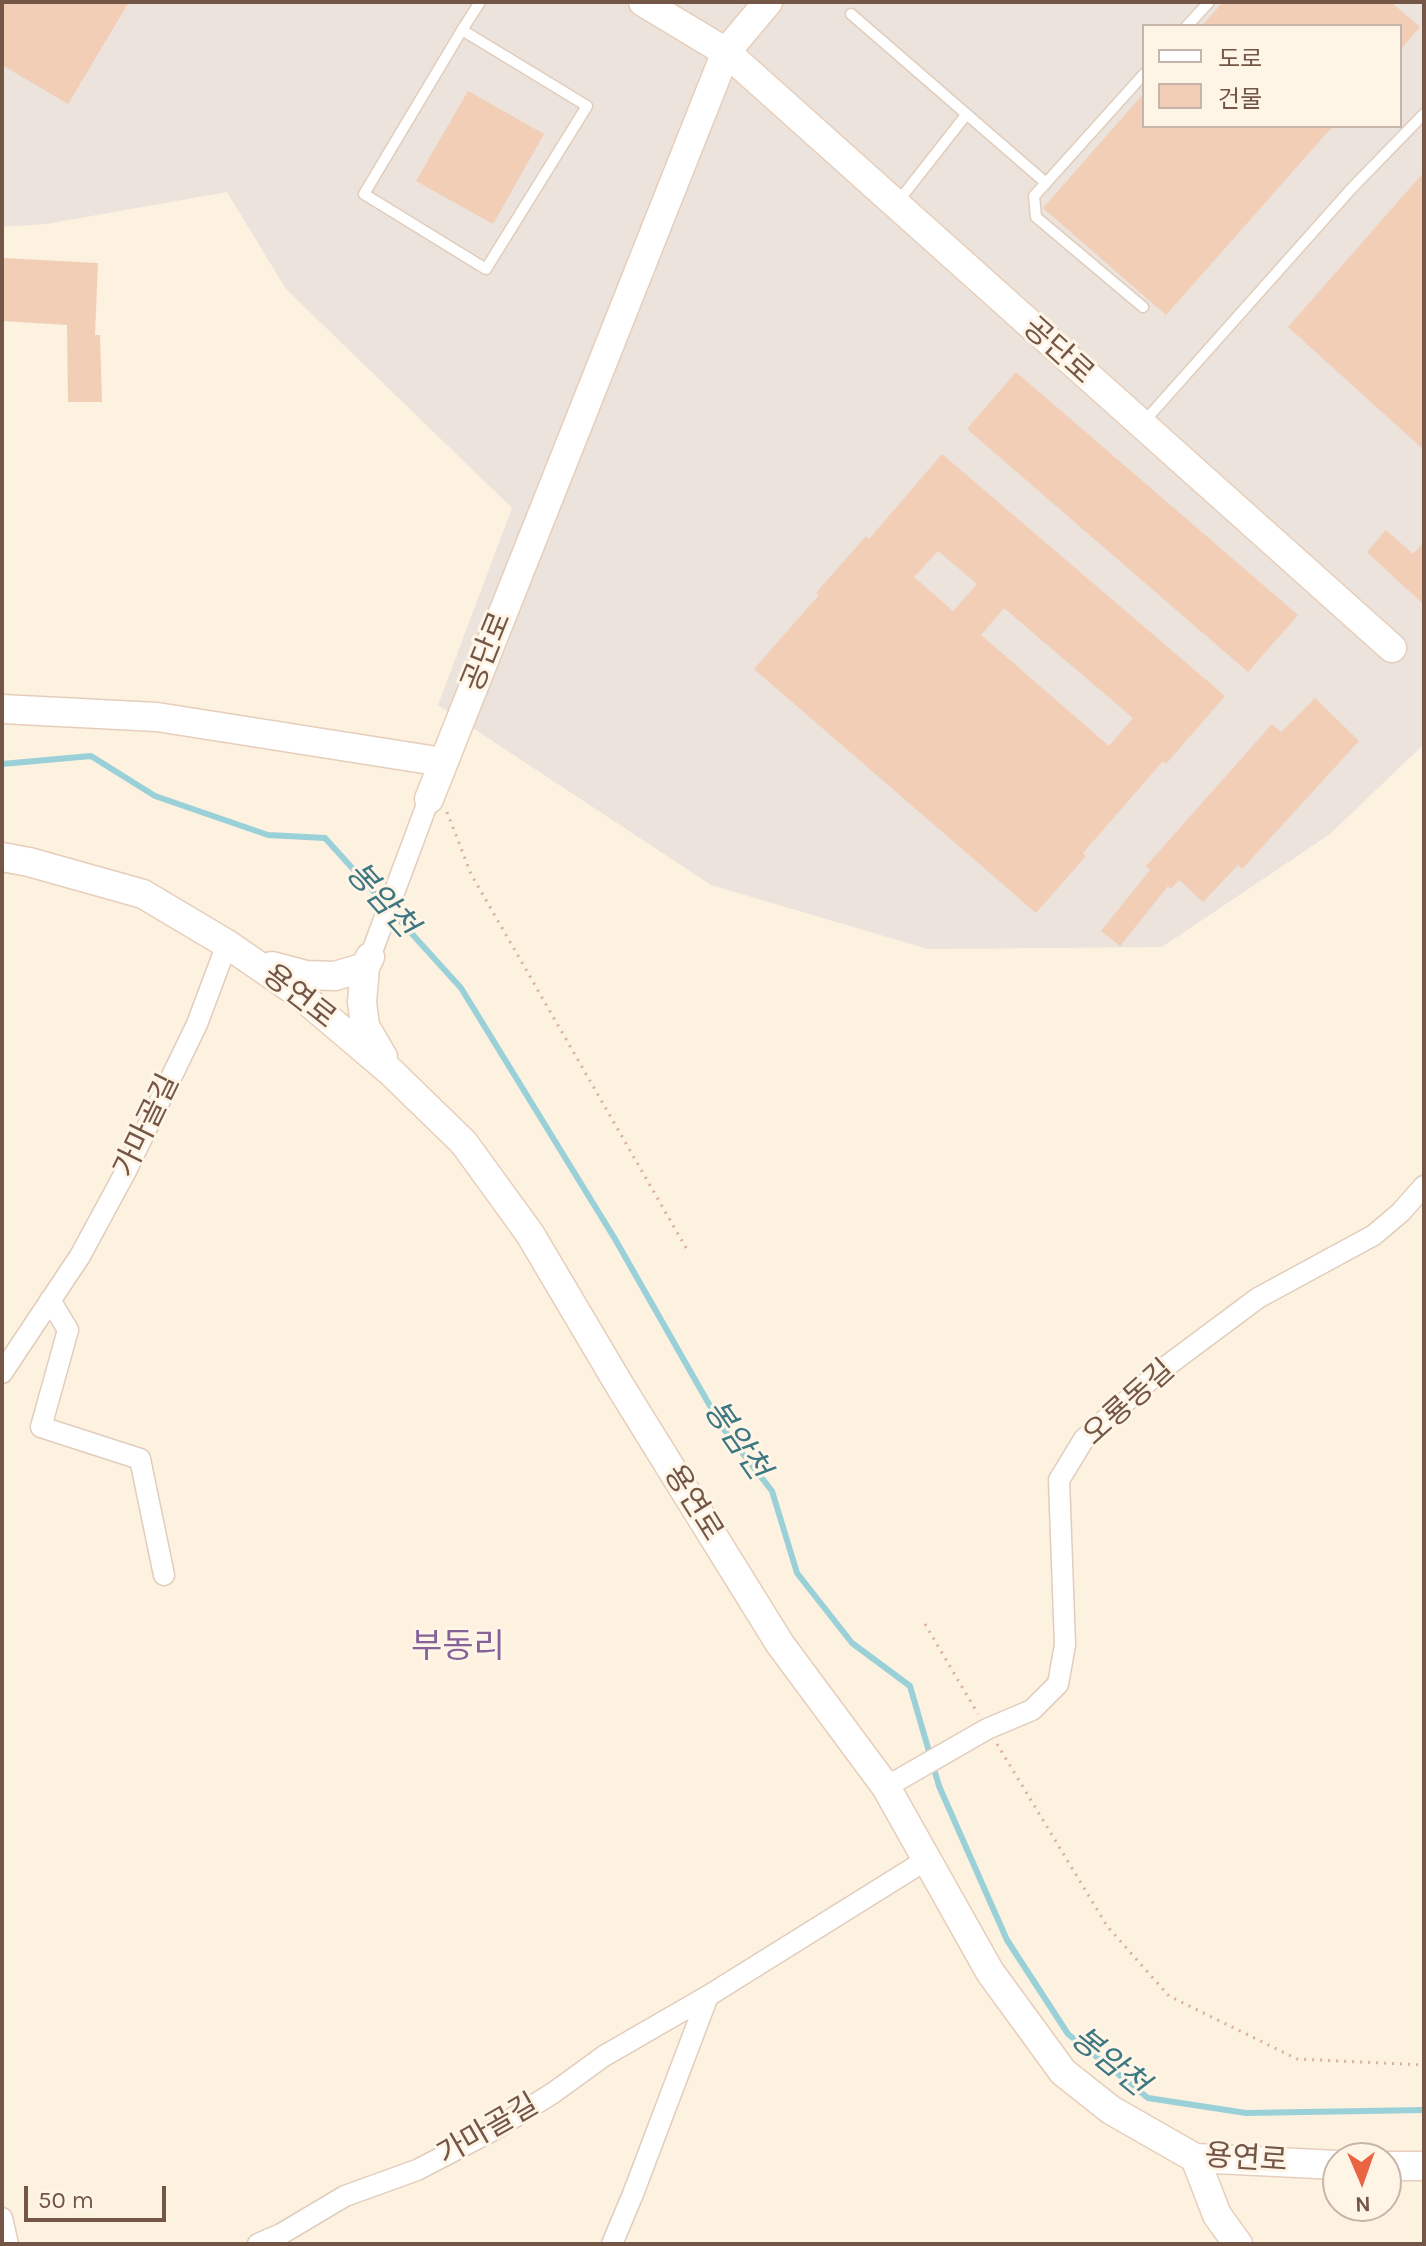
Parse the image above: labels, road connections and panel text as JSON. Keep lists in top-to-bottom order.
{
  "streets": {
    "street": [
      "공단로",
      "용연로",
      "가마골길",
      "오룡동길"
    ]
  },
  "crossings": [
    ["용연로", "가마골길"],
    ["용연로", "오룡동길"]
  ],
  "districts": ["부동리"],
  "water": ["봉암천"],
  "legend": ["도로", "건물"],
  "scale_bar": "50 m",
  "north": "bottom"
}
